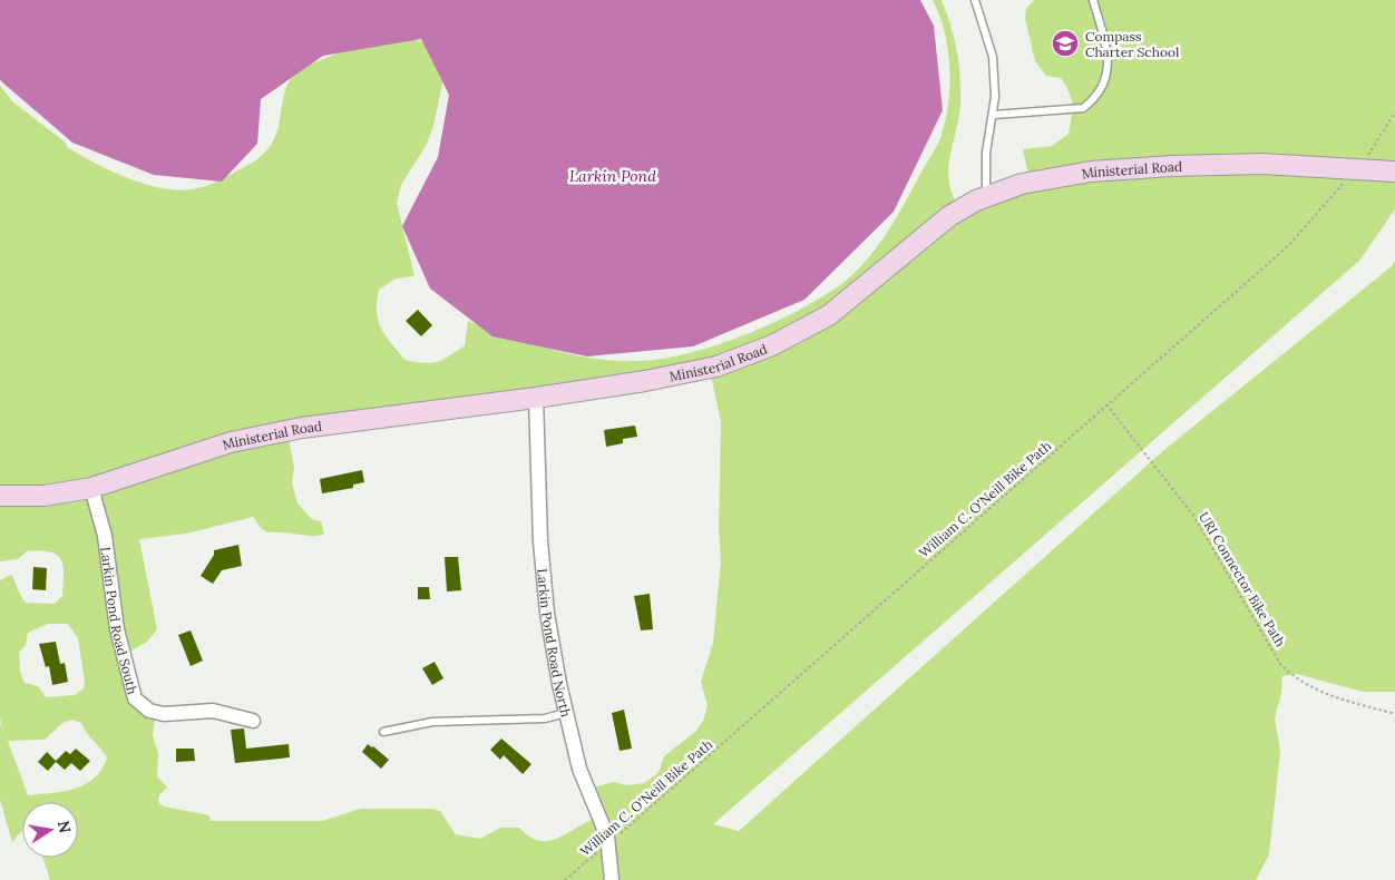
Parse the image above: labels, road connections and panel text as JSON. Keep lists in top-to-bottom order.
{
  "streets": {
    "main road": ["Ministerial Road"],
    "street": ["Larkin Pond Road South", "Larkin Pond Road North"],
    "path": ["William C. O'Neill Bike Path", "URI Connector Bike Path"]
  },
  "crossings": [
    ["Ministerial Road", "William C. O'Neill Bike Path"],
    ["Ministerial Road", "Larkin Pond Road South"],
    ["Ministerial Road", "Larkin Pond Road North"],
    ["William C. O'Neill Bike Path", "URI Connector Bike Path"],
    ["William C. O'Neill Bike Path", "Larkin Pond Road North"]
  ],
  "water": ["Larkin Pond"],
  "places": {
    "school or university": ["Compass Charter School"]
  },
  "north": "right"
}
